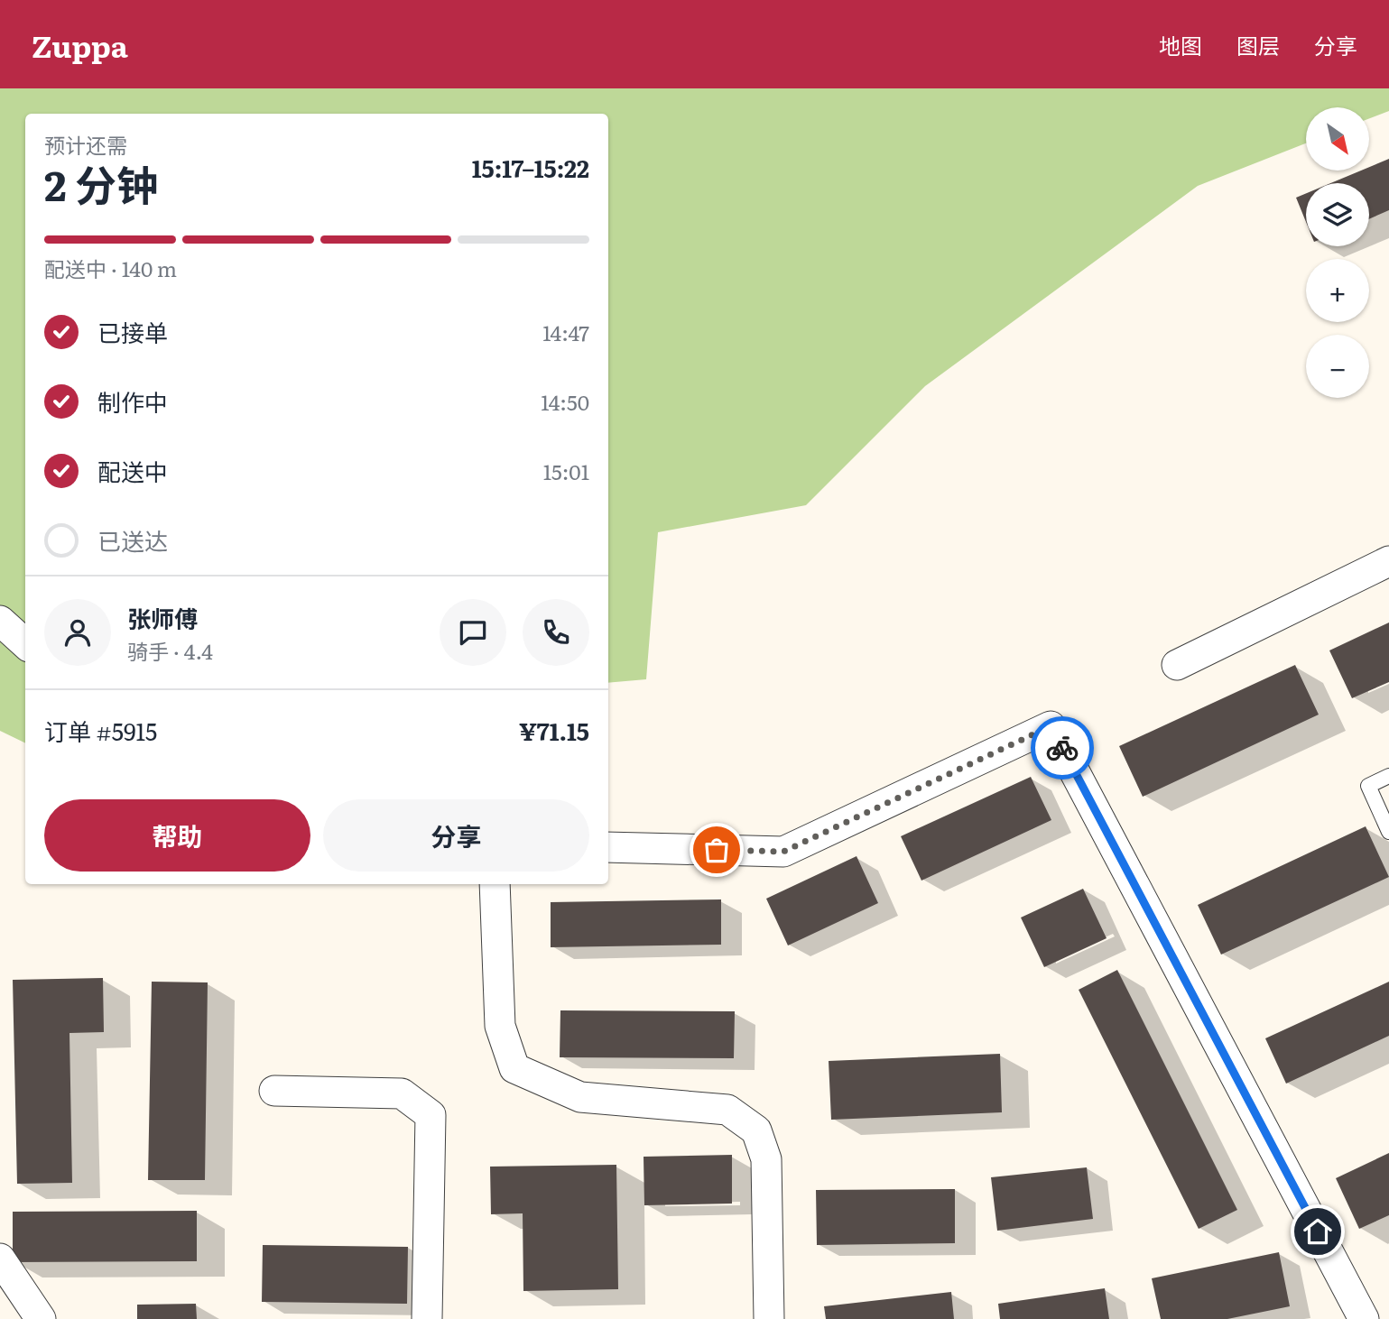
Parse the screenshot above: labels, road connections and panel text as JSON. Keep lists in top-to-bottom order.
{
  "north": "bottom right",
  "page": {
    "header": "Zuppa",
    "nav": ["地图", "图层", "分享"],
    "map_buttons": ["+", "−"],
    "heading": ["2 分钟", "预计还需", "15:17–15:22"],
    "panel": [
      "张师傅",
      "骑手 · 4.4",
      "订单 #5915",
      "¥71.15"
    ],
    "bar": "配送中 · 140 m",
    "list": [
      ["已接单", "14:47"],
      ["制作中", "14:50"],
      ["配送中", "15:01"],
      "已送达"
    ],
    "buttons": ["帮助", "分享"]
  }
}
